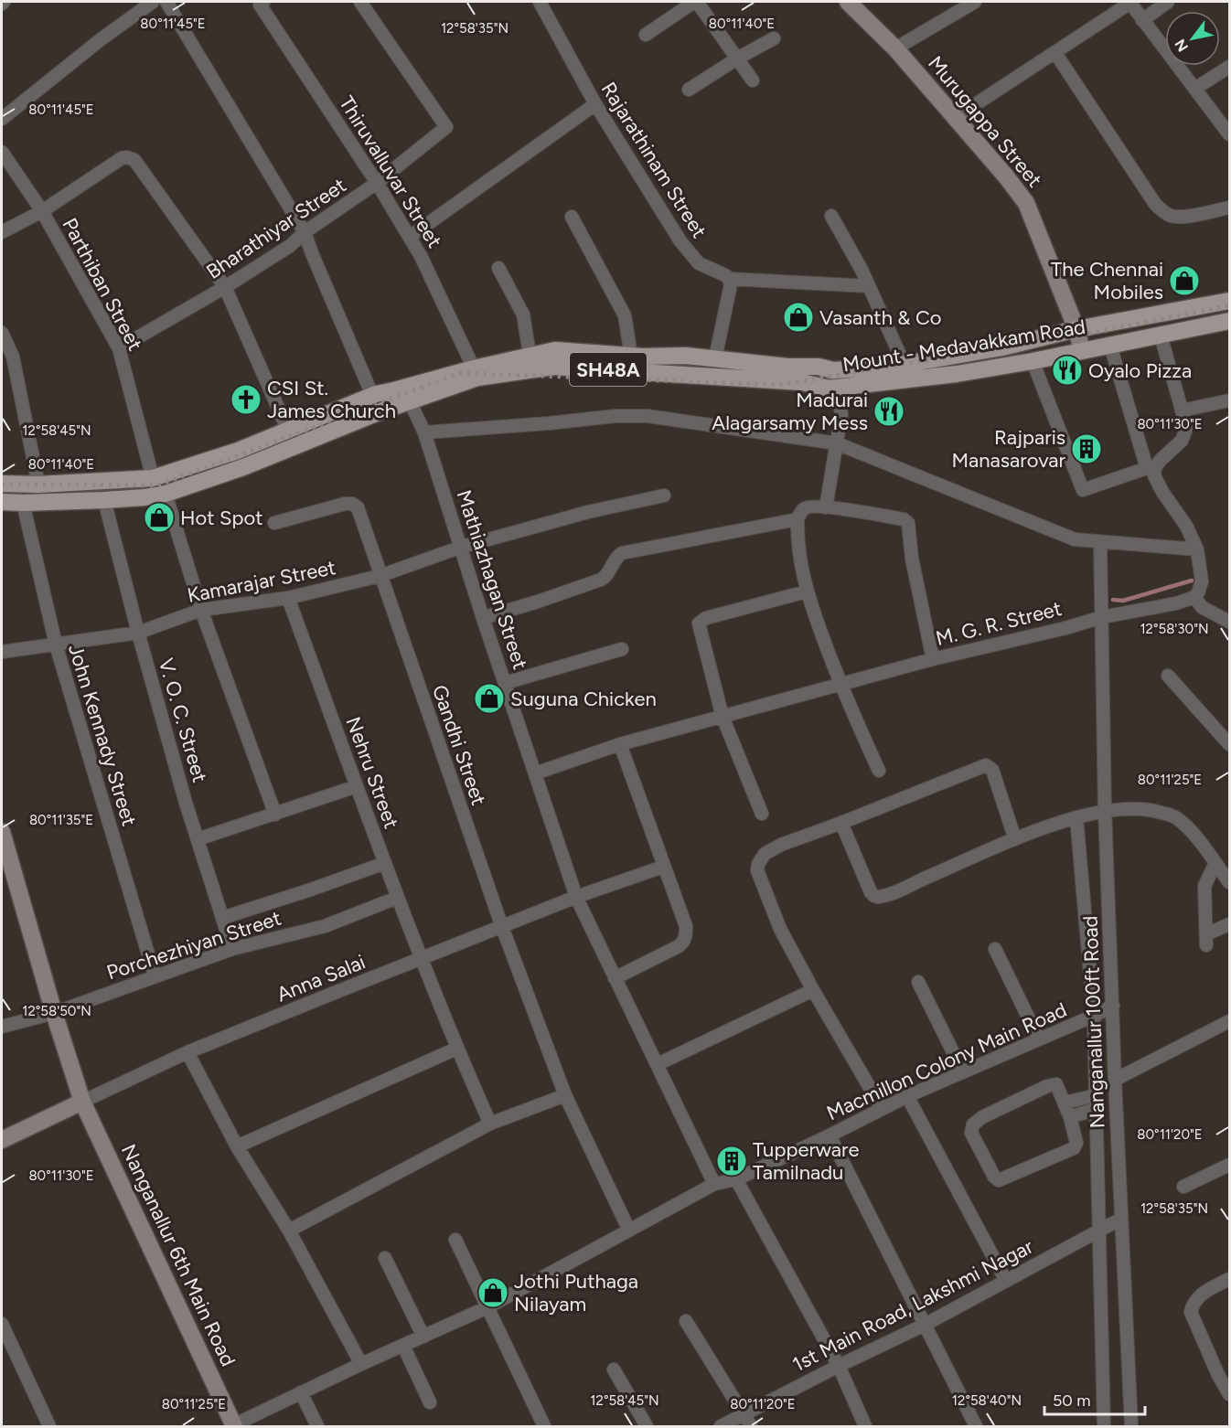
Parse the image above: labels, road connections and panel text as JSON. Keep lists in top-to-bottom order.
{
  "streets": {
    "main road": ["Mount - Medavakkam Road", "SH48A"],
    "street": [
      "Murugappa Street",
      "Rajarathinam Street",
      "Thiruvalluvar Street",
      "Bharathiyar Street",
      "Parthiban Street",
      "Mathiazhagan Street",
      "Kamarajar Street",
      "M. G. R. Street",
      "V. O. C. Street",
      "John Kennady Street",
      "Gandhi Street",
      "Nehru Street",
      "Porchezhiyan Street",
      "Anna Salai",
      "Nanganallur 100ft Road",
      "Macmillon Colony Main Road",
      "Nanganallur 6th Main Road",
      "1st Main Road, Lakshmi Nagar"
    ]
  },
  "crossings": [
    ["Murugappa Street", "Mount - Medavakkam Road"],
    ["Thiruvalluvar Street", "Bharathiyar Street"],
    ["Thiruvalluvar Street", "Mount - Medavakkam Road"],
    ["Bharathiyar Street", "Parthiban Street"],
    ["Parthiban Street", "Mount - Medavakkam Road"],
    ["Mount - Medavakkam Road", "Mathiazhagan Street"],
    ["Mount - Medavakkam Road", "V. O. C. Street"],
    ["Mount - Medavakkam Road", "John Kennady Street"],
    ["Mathiazhagan Street", "Kamarajar Street"],
    ["Mathiazhagan Street", "M. G. R. Street"],
    ["Mathiazhagan Street", "Anna Salai"],
    ["Mathiazhagan Street", "Macmillon Colony Main Road"],
    ["Kamarajar Street", "V. O. C. Street"],
    ["Kamarajar Street", "John Kennady Street"],
    ["Kamarajar Street", "Gandhi Street"],
    ["Kamarajar Street", "Nehru Street"],
    ["M. G. R. Street", "Nanganallur 100ft Road"],
    ["V. O. C. Street", "Porchezhiyan Street"],
    ["John Kennady Street", "Porchezhiyan Street"],
    ["Gandhi Street", "Anna Salai"],
    ["Gandhi Street", "Macmillon Colony Main Road"],
    ["Nehru Street", "Porchezhiyan Street"],
    ["Nehru Street", "Anna Salai"],
    ["Porchezhiyan Street", "Nanganallur 6th Main Road"],
    ["Anna Salai", "Nanganallur 6th Main Road"],
    ["Nanganallur 100ft Road", "Macmillon Colony Main Road"],
    ["Nanganallur 100ft Road", "1st Main Road, Lakshmi Nagar"],
    ["Macmillon Colony Main Road", "Nanganallur 6th Main Road"]
  ],
  "places": {
    "shop": [
      "The Chennai Mobiles",
      "Vasanth & Co",
      "Hot Spot",
      "Suguna Chicken",
      "Jothi Puthaga Nilayam"
    ],
    "restaurant": ["Oyalo Pizza", "Madurai Alagarsamy Mess"],
    "church": ["CSI St. James Church"],
    "building": ["Rajparis Manasarovar", "Tupperware Tamilnadu"]
  },
  "scale_bar": "50 m",
  "north": "bottom left",
  "coordinates": [
    "80°11'45\"E",
    "80°11'40\"E",
    "12°58'35\"N",
    "80°11'30\"E",
    "12°58'45\"N",
    "12°58'30\"N",
    "80°11'25\"E",
    "80°11'35\"E",
    "12°58'50\"N",
    "80°11'20\"E",
    "12°58'40\"N"
  ]
}
